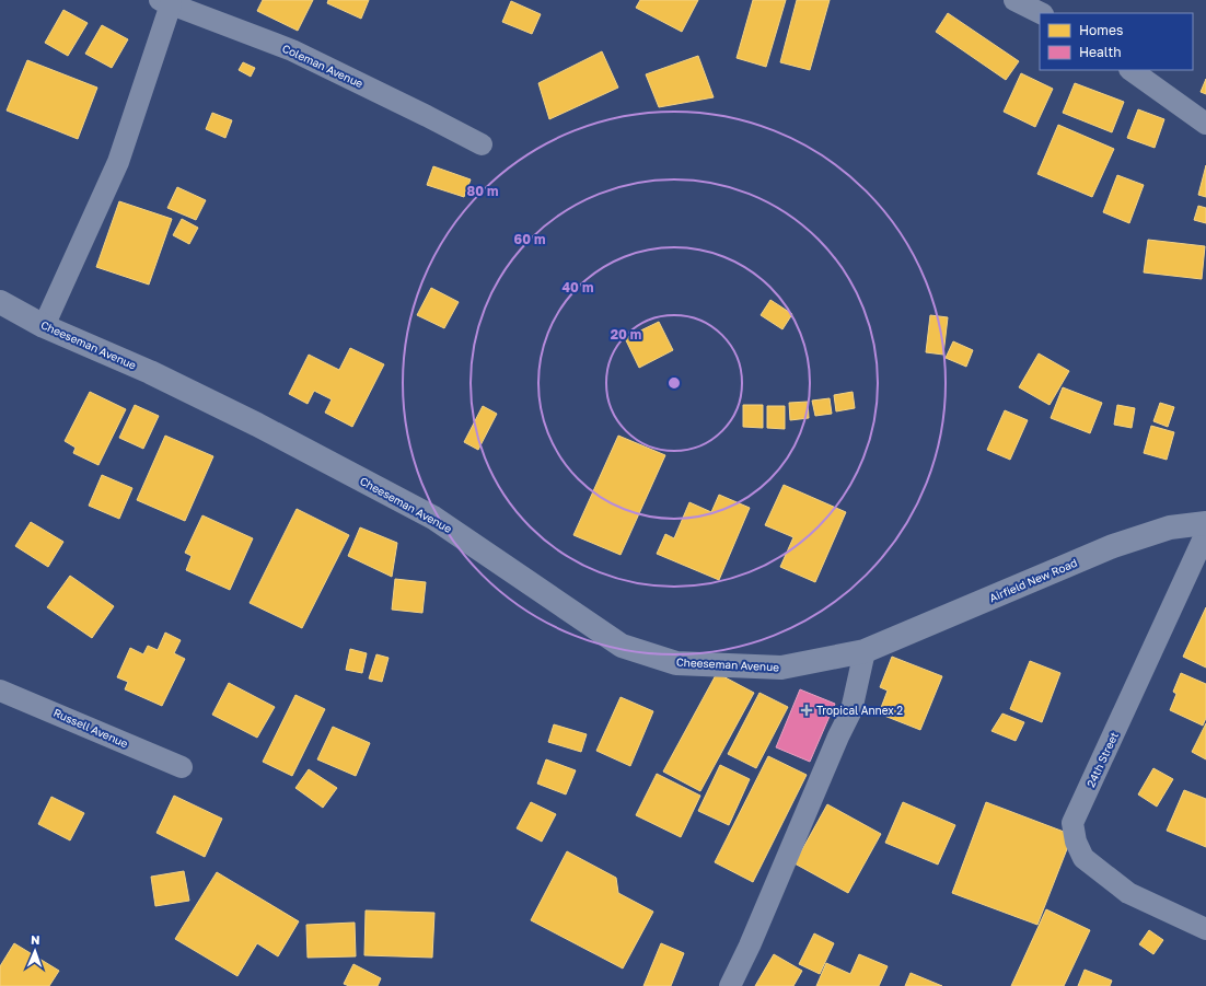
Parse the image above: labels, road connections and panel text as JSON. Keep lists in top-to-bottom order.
{
  "streets": {
    "street": [
      "Coleman Avenue",
      "Cheeseman Avenue",
      "Airfield New Road",
      "Russell Avenue",
      "24th Street"
    ]
  },
  "crossings": [
    ["Cheeseman Avenue", "Airfield New Road"]
  ],
  "places": {
    "health": ["Tropical Annex 2"]
  },
  "legend": ["Homes", "Health"],
  "north": "top",
  "rings": [
    "80 m",
    "60 m",
    "40 m",
    "20 m"
  ]
}
